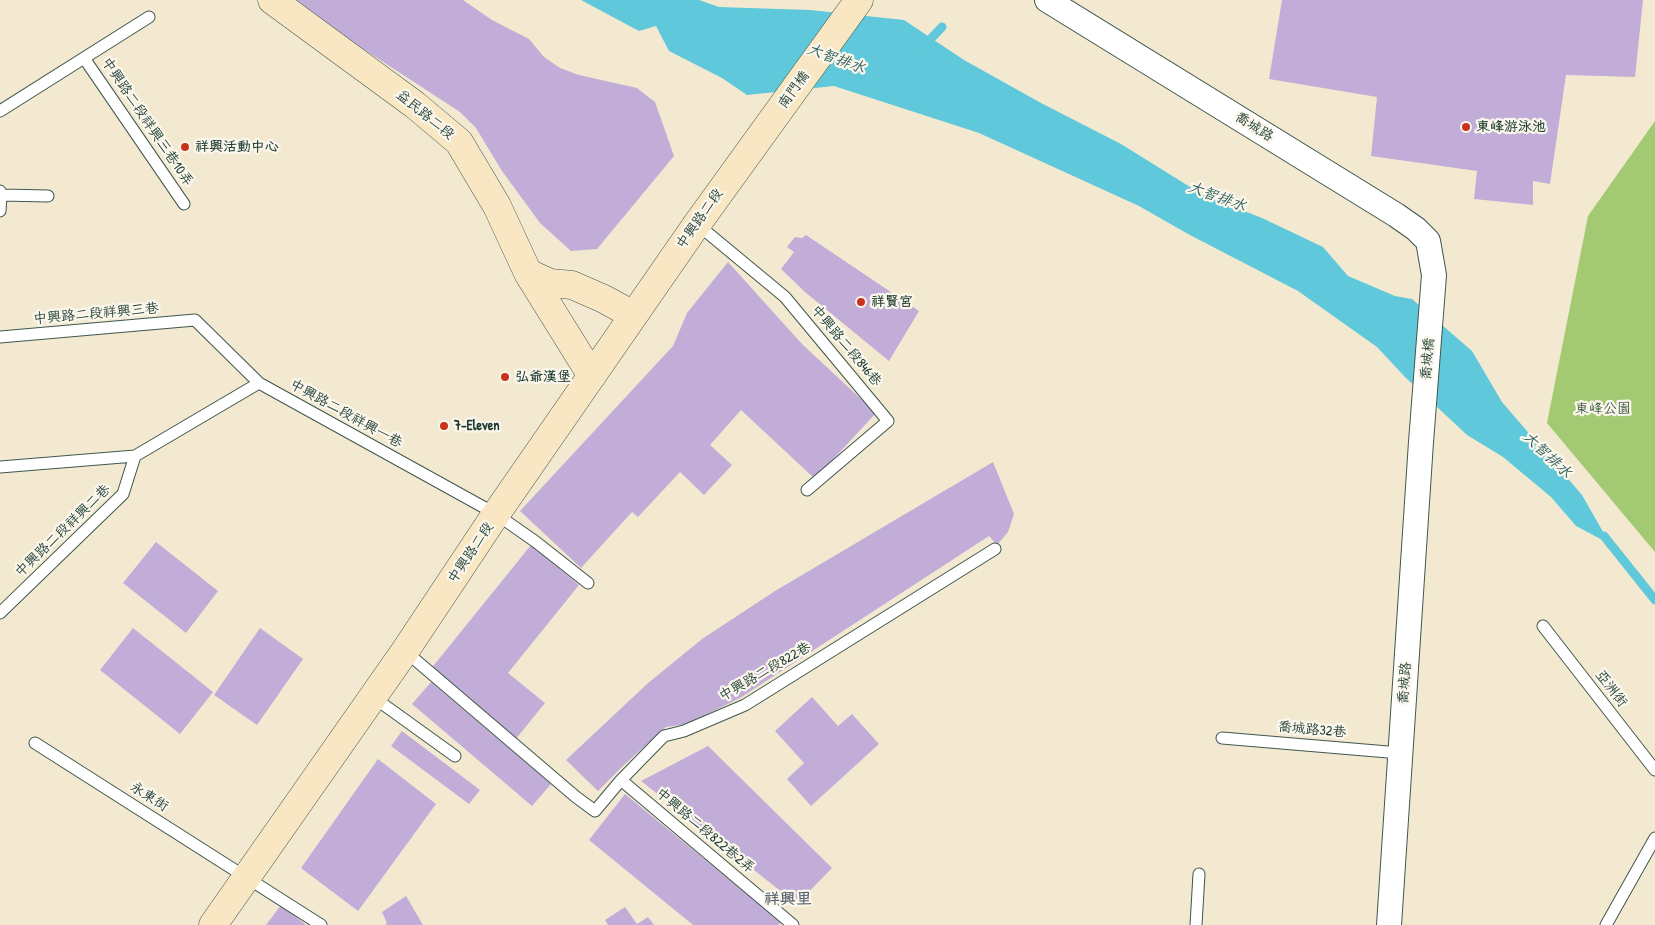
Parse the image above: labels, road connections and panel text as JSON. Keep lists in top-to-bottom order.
{
  "streets": {
    "street": [
      "南門橋",
      "益民路二段",
      "喬城路",
      "中興路二段",
      "喬城橋"
    ],
    "lane": [
      "中興路二段祥興三巷10弄",
      "中興路二段祥興三巷",
      "中興路二段846巷",
      "中興路二段祥興一巷",
      "中興路二段祥興二巷",
      "中興路二段822巷",
      "亞洲街",
      "喬城路32巷",
      "永東街",
      "中興路二段822巷2弄"
    ]
  },
  "crossings": [
    ["南門橋", "中興路二段"],
    ["益民路二段", "中興路二段"],
    ["喬城路", "喬城橋"],
    ["喬城路", "喬城路32巷"],
    ["中興路二段", "中興路二段846巷"],
    ["中興路二段", "中興路二段祥興一巷"],
    ["中興路二段", "中興路二段822巷"],
    ["中興路二段", "永東街"],
    ["中興路二段祥興三巷", "中興路二段祥興一巷"],
    ["中興路二段822巷", "中興路二段822巷2弄"]
  ],
  "districts": ["祥興里"],
  "water": ["大智排水"],
  "parks": ["東峰公園"],
  "places": [
    "東峰游泳池",
    "祥興活動中心",
    "祥賢宮",
    "弘爺漢堡",
    "7-Eleven"
  ]
}
